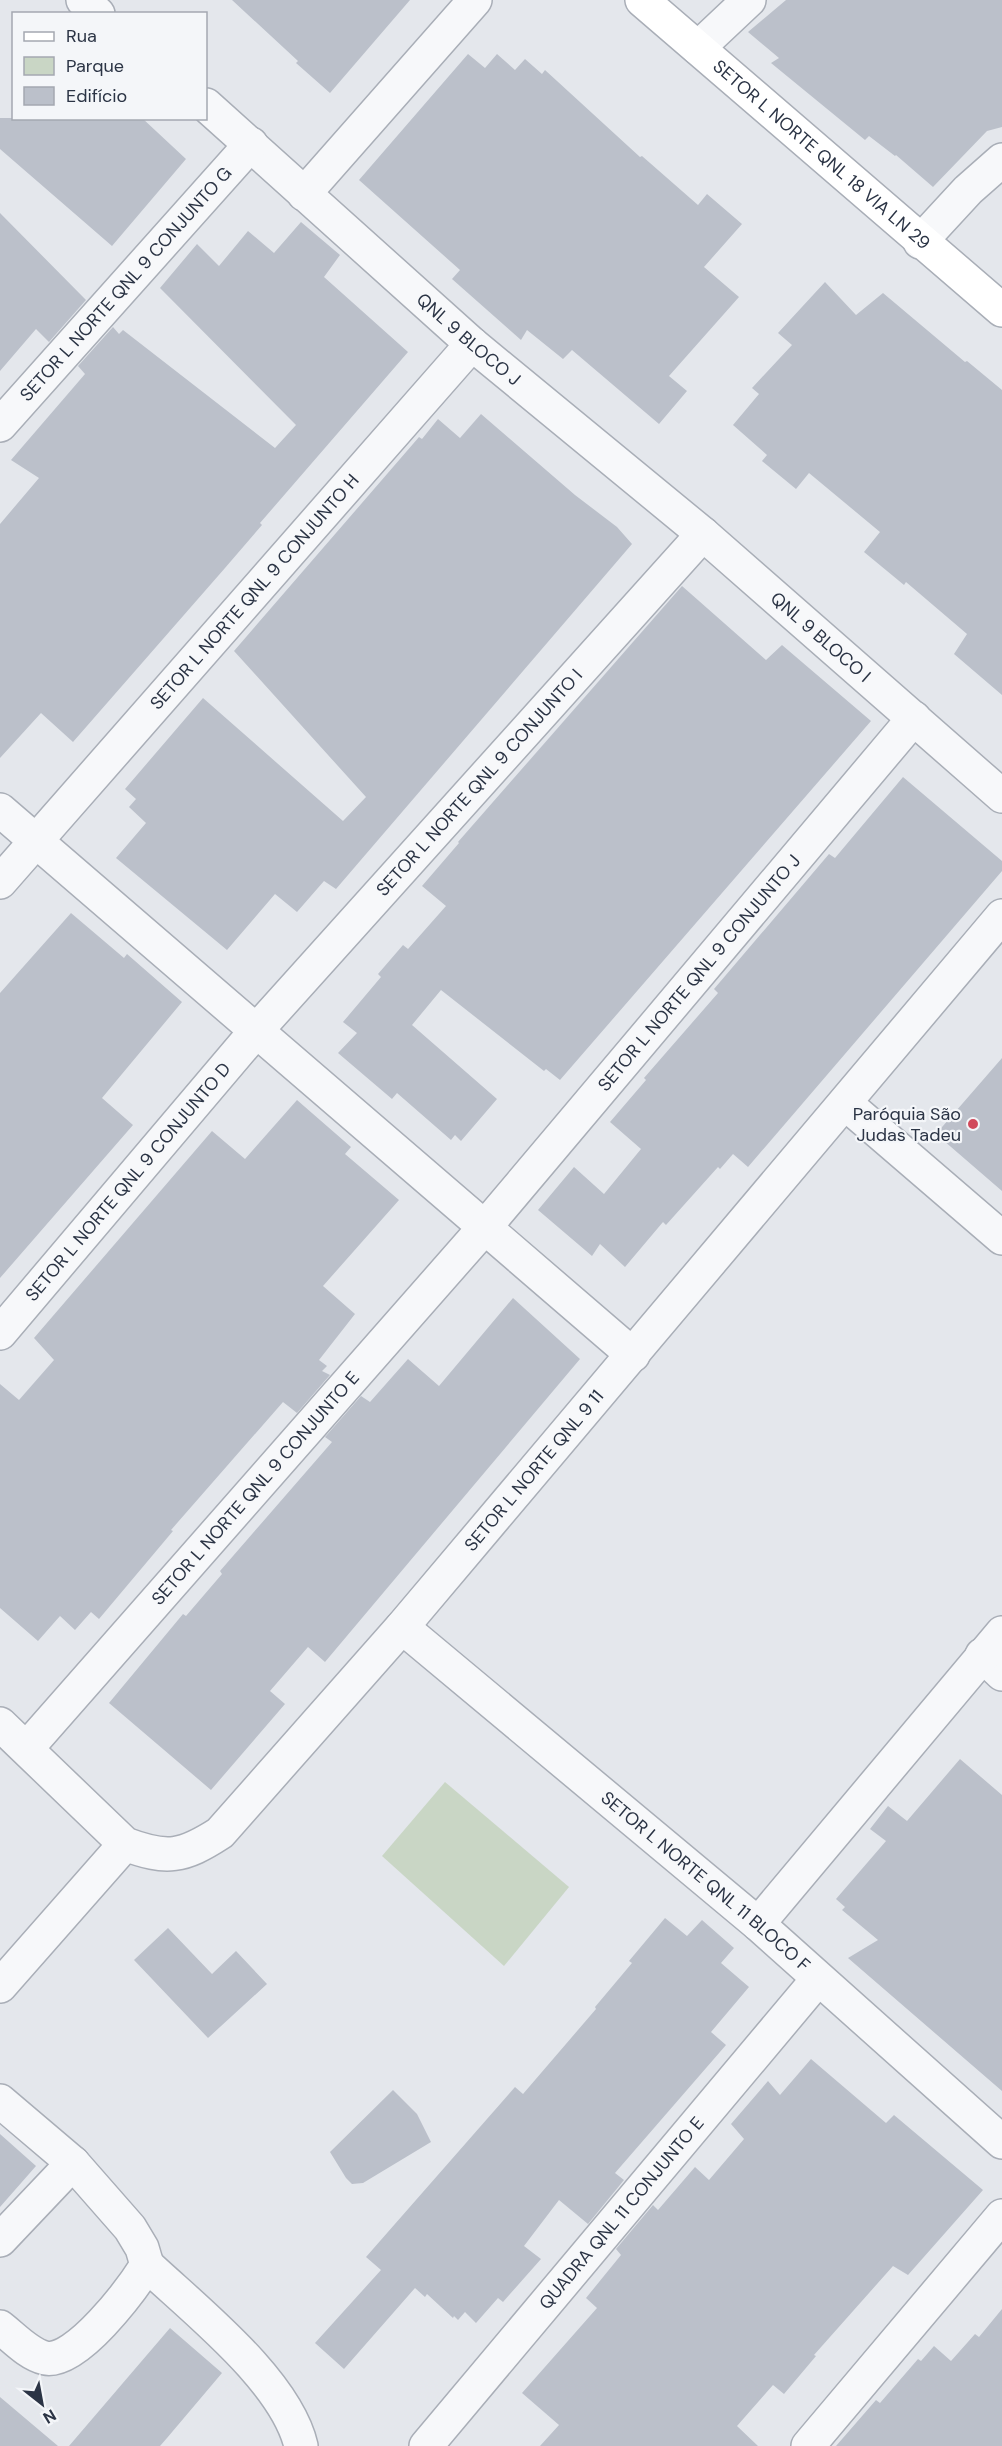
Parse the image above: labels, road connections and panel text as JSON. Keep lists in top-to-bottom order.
{
  "streets": {
    "street": [
      "SETOR L NORTE QNL 18 VIA LN 29",
      "SETOR L NORTE QNL 9 CONJUNTO G",
      "QNL 9 BLOCO J",
      "SETOR L NORTE QNL 9 CONJUNTO H",
      "QNL 9 BLOCO I",
      "SETOR L NORTE QNL 9 CONJUNTO I",
      "SETOR L NORTE QNL 9 CONJUNTO J",
      "SETOR L NORTE QNL 9 CONJUNTO D",
      "SETOR L NORTE QNL 9 11",
      "SETOR L NORTE QNL 9 CONJUNTO E",
      "SETOR L NORTE QNL 11 BLOCO F",
      "QUADRA QNL 11 CONJUNTO E"
    ]
  },
  "crossings": [
    ["SETOR L NORTE QNL 9 CONJUNTO G", "QNL 9 BLOCO J"],
    ["QNL 9 BLOCO J", "SETOR L NORTE QNL 9 CONJUNTO H"],
    ["QNL 9 BLOCO J", "QNL 9 BLOCO I"],
    ["QNL 9 BLOCO I", "SETOR L NORTE QNL 9 CONJUNTO I"],
    ["QNL 9 BLOCO I", "SETOR L NORTE QNL 9 CONJUNTO J"],
    ["SETOR L NORTE QNL 9 CONJUNTO I", "SETOR L NORTE QNL 9 CONJUNTO D"],
    ["SETOR L NORTE QNL 9 CONJUNTO J", "SETOR L NORTE QNL 9 CONJUNTO E"],
    ["SETOR L NORTE QNL 9 11", "SETOR L NORTE QNL 11 BLOCO F"],
    ["SETOR L NORTE QNL 11 BLOCO F", "QUADRA QNL 11 CONJUNTO E"]
  ],
  "places": ["Paróquia São Judas Tadeu"],
  "legend": ["Rua", "Parque", "Edifício"],
  "north": "bottom right"
}
